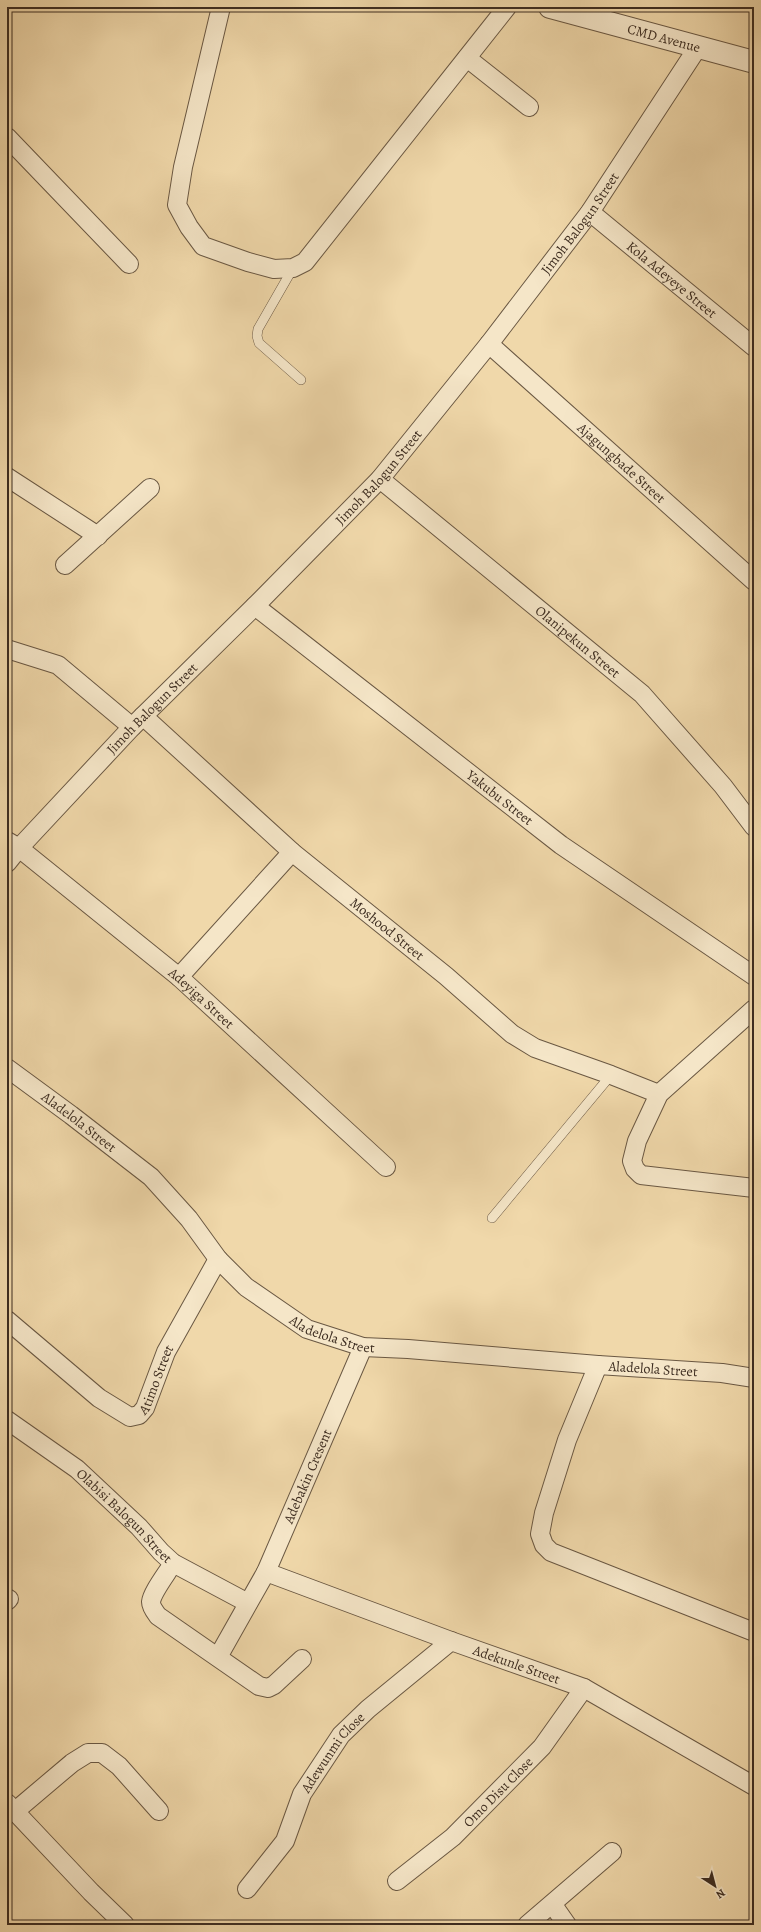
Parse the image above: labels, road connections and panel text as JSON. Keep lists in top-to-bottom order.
{
  "streets": {
    "street": [
      "CMD Avenue",
      "Jimoh Balogun Street",
      "Kola Adeyeye Street",
      "Ajagungbade Street",
      "Olanipekun Street",
      "Yakubu Street",
      "Moshood Street",
      "Adeyiga Street",
      "Aladelola Street",
      "Atimo Street",
      "Adebakin Cresent",
      "Olabisi Balogun Street",
      "Adekunle Street",
      "Adewunmi Close",
      "Omo Disu Close"
    ]
  },
  "crossings": [
    ["CMD Avenue", "Jimoh Balogun Street"],
    ["Jimoh Balogun Street", "Kola Adeyeye Street"],
    ["Jimoh Balogun Street", "Ajagungbade Street"],
    ["Jimoh Balogun Street", "Olanipekun Street"],
    ["Jimoh Balogun Street", "Yakubu Street"],
    ["Jimoh Balogun Street", "Moshood Street"],
    ["Jimoh Balogun Street", "Adeyiga Street"],
    ["Aladelola Street", "Atimo Street"],
    ["Aladelola Street", "Adebakin Cresent"],
    ["Adebakin Cresent", "Olabisi Balogun Street"],
    ["Adebakin Cresent", "Adekunle Street"],
    ["Adekunle Street", "Adewunmi Close"],
    ["Adekunle Street", "Omo Disu Close"]
  ],
  "north": "bottom right"
}
